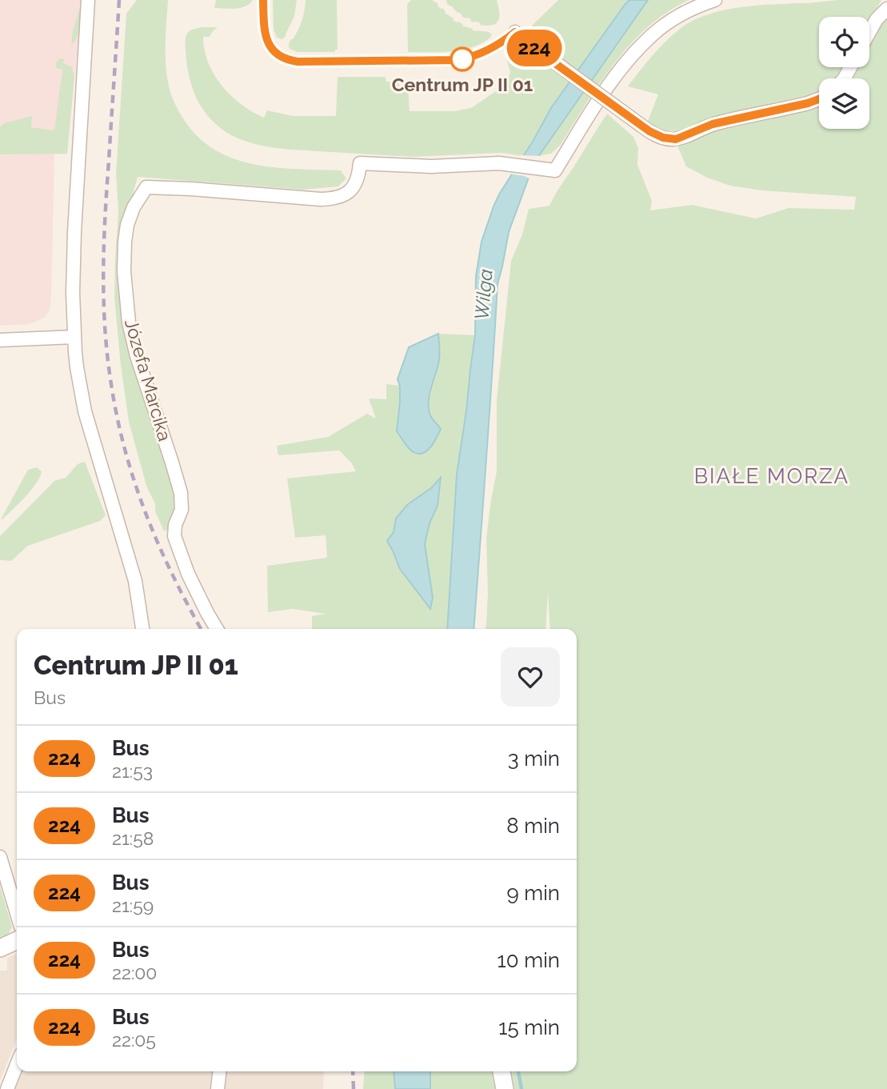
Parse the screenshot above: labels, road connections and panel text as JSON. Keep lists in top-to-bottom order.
{
  "streets": {
    "street": ["Józefa Marcika"]
  },
  "districts": ["BIAŁE MORZA"],
  "water": ["Wilga"],
  "places": ["Centrum JP II 01"],
  "lines": ["bus line 224"],
  "page": {
    "on_map": "224",
    "heading": ["Centrum JP II 01", "Bus"],
    "list": [
      {
        "mark": "224",
        "name": "Bus",
        "note": "21:53",
        "value": "3 min"
      },
      {
        "mark": "224",
        "name": "Bus",
        "note": "21:58",
        "value": "8 min"
      },
      {
        "mark": "224",
        "name": "Bus",
        "note": "21:59",
        "value": "9 min"
      },
      {
        "mark": "224",
        "name": "Bus",
        "note": "22:00",
        "value": "10 min"
      },
      {
        "mark": "224",
        "name": "Bus",
        "note": "22:05",
        "value": "15 min"
      }
    ]
  }
}
